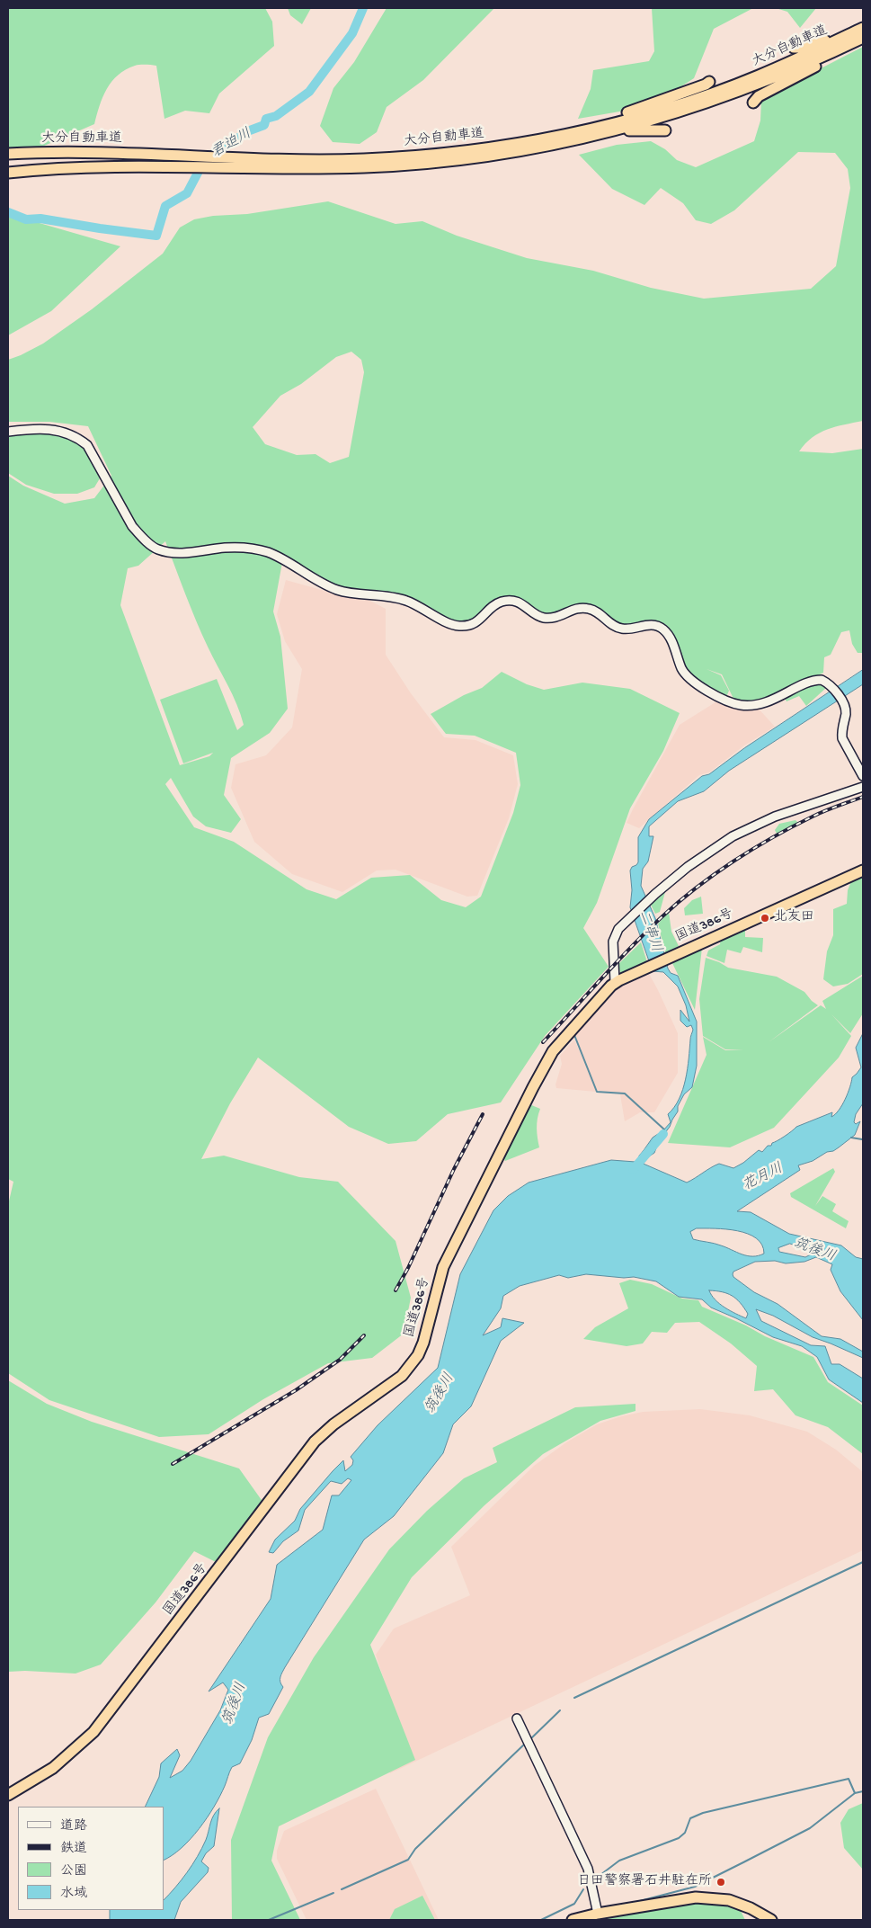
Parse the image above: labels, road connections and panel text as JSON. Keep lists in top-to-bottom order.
{
  "streets": {
    "highway": ["大分自動車道", "国道386号"]
  },
  "water": [
    "君迫川",
    "二串川",
    "花月川",
    "筑後川"
  ],
  "places": ["北友田", "日田警察署石井駐在所"],
  "legend": [
    "道路",
    "鉄道",
    "公園",
    "水域"
  ]
}
